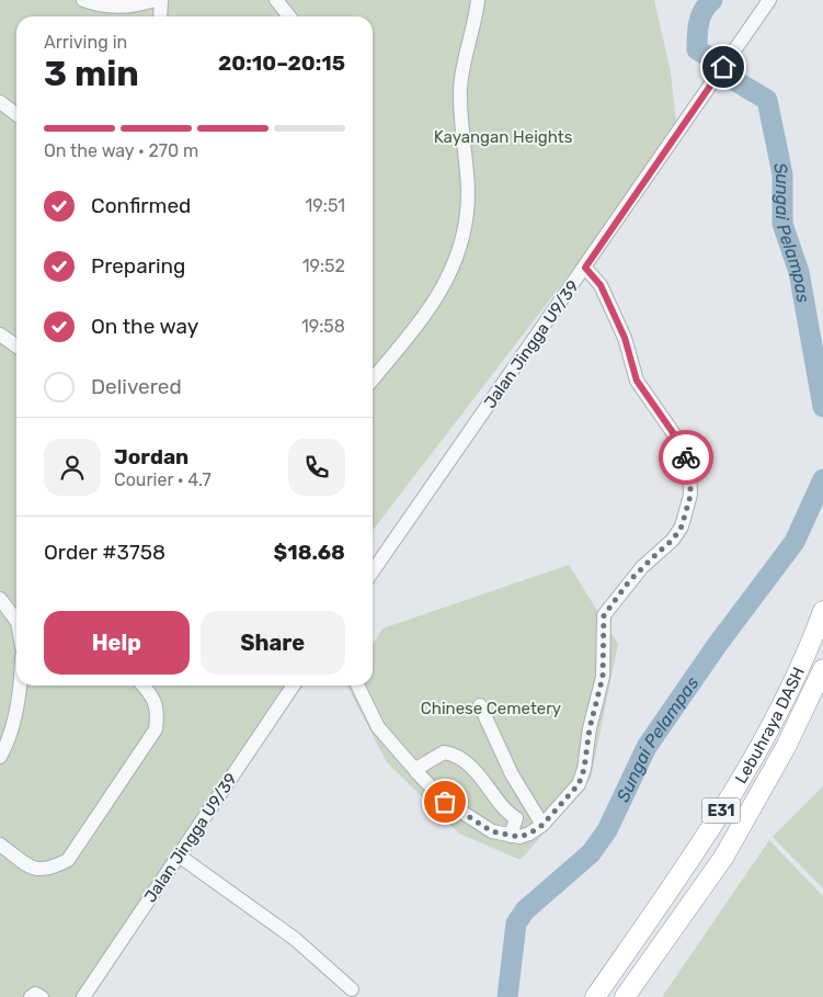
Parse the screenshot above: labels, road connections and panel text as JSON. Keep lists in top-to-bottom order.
{
  "streets": {
    "highway": ["Lebuhraya DASH", "E31"],
    "street": ["Jalan Jingga U9/39"]
  },
  "water": ["Sungai Pelampas"],
  "parks": ["Kayangan Heights", "Chinese Cemetery"],
  "page": {
    "heading": ["3 min", "Arriving in", "20:10–20:15"],
    "panel": [
      "Jordan",
      "Courier · 4.7",
      "Order #3758",
      "$18.68"
    ],
    "bar": "On the way · 270 m",
    "list": [
      ["Confirmed", "19:51"],
      ["Preparing", "19:52"],
      ["On the way", "19:58"],
      "Delivered"
    ],
    "buttons": ["Help", "Share"]
  }
}
